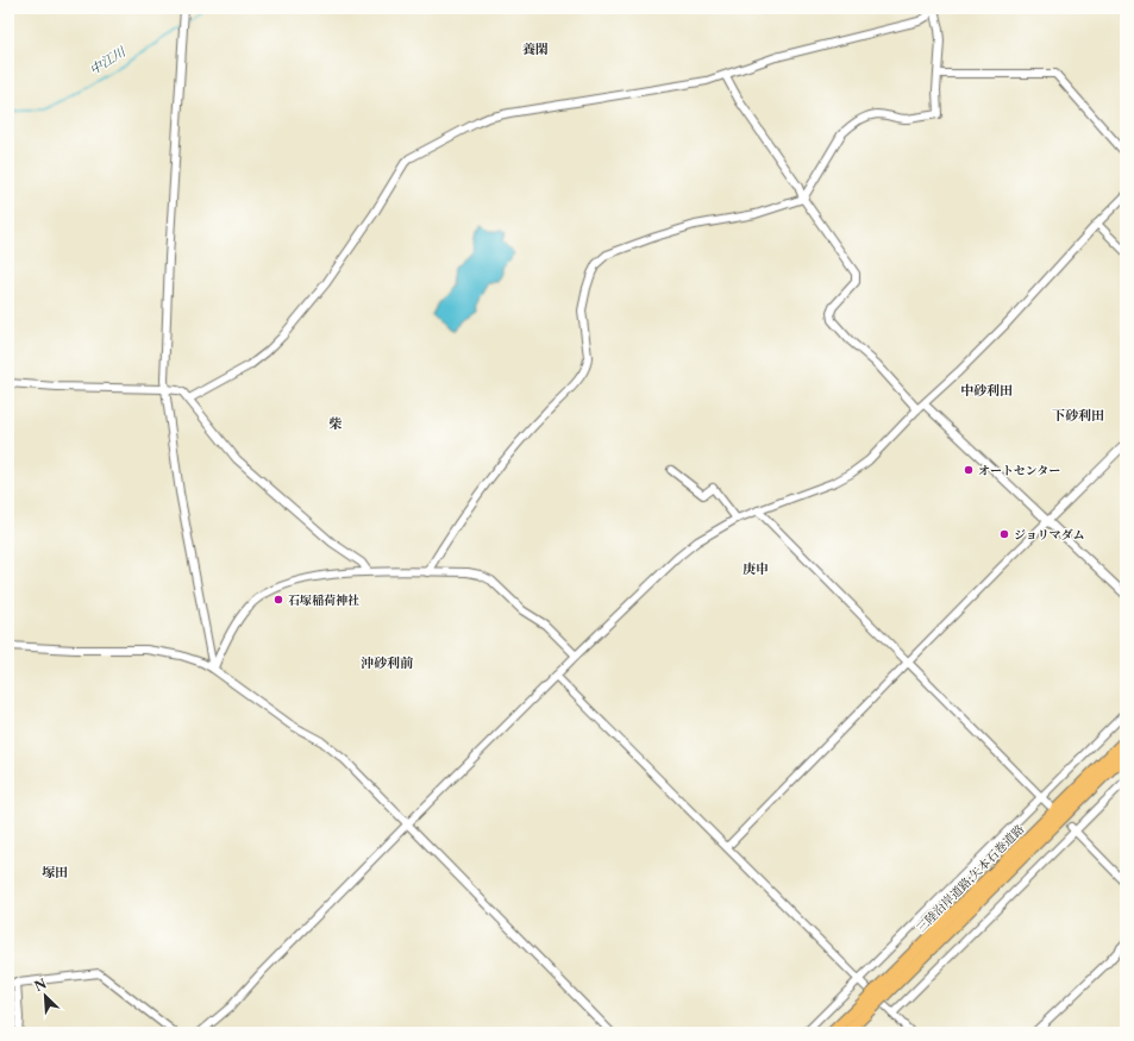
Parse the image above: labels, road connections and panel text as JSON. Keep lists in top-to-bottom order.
{
  "streets": {
    "highway": ["三陸沿岸道路;矢本石巻道路"]
  },
  "districts": [
    "養閑",
    "中砂利田",
    "下砂利田",
    "柴",
    "庚申",
    "沖砂利前",
    "塚田"
  ],
  "water": ["中江川"],
  "places": ["オートセンター", "ジョリマダム", "石塚稲荷神社"],
  "north": "top left"
}
